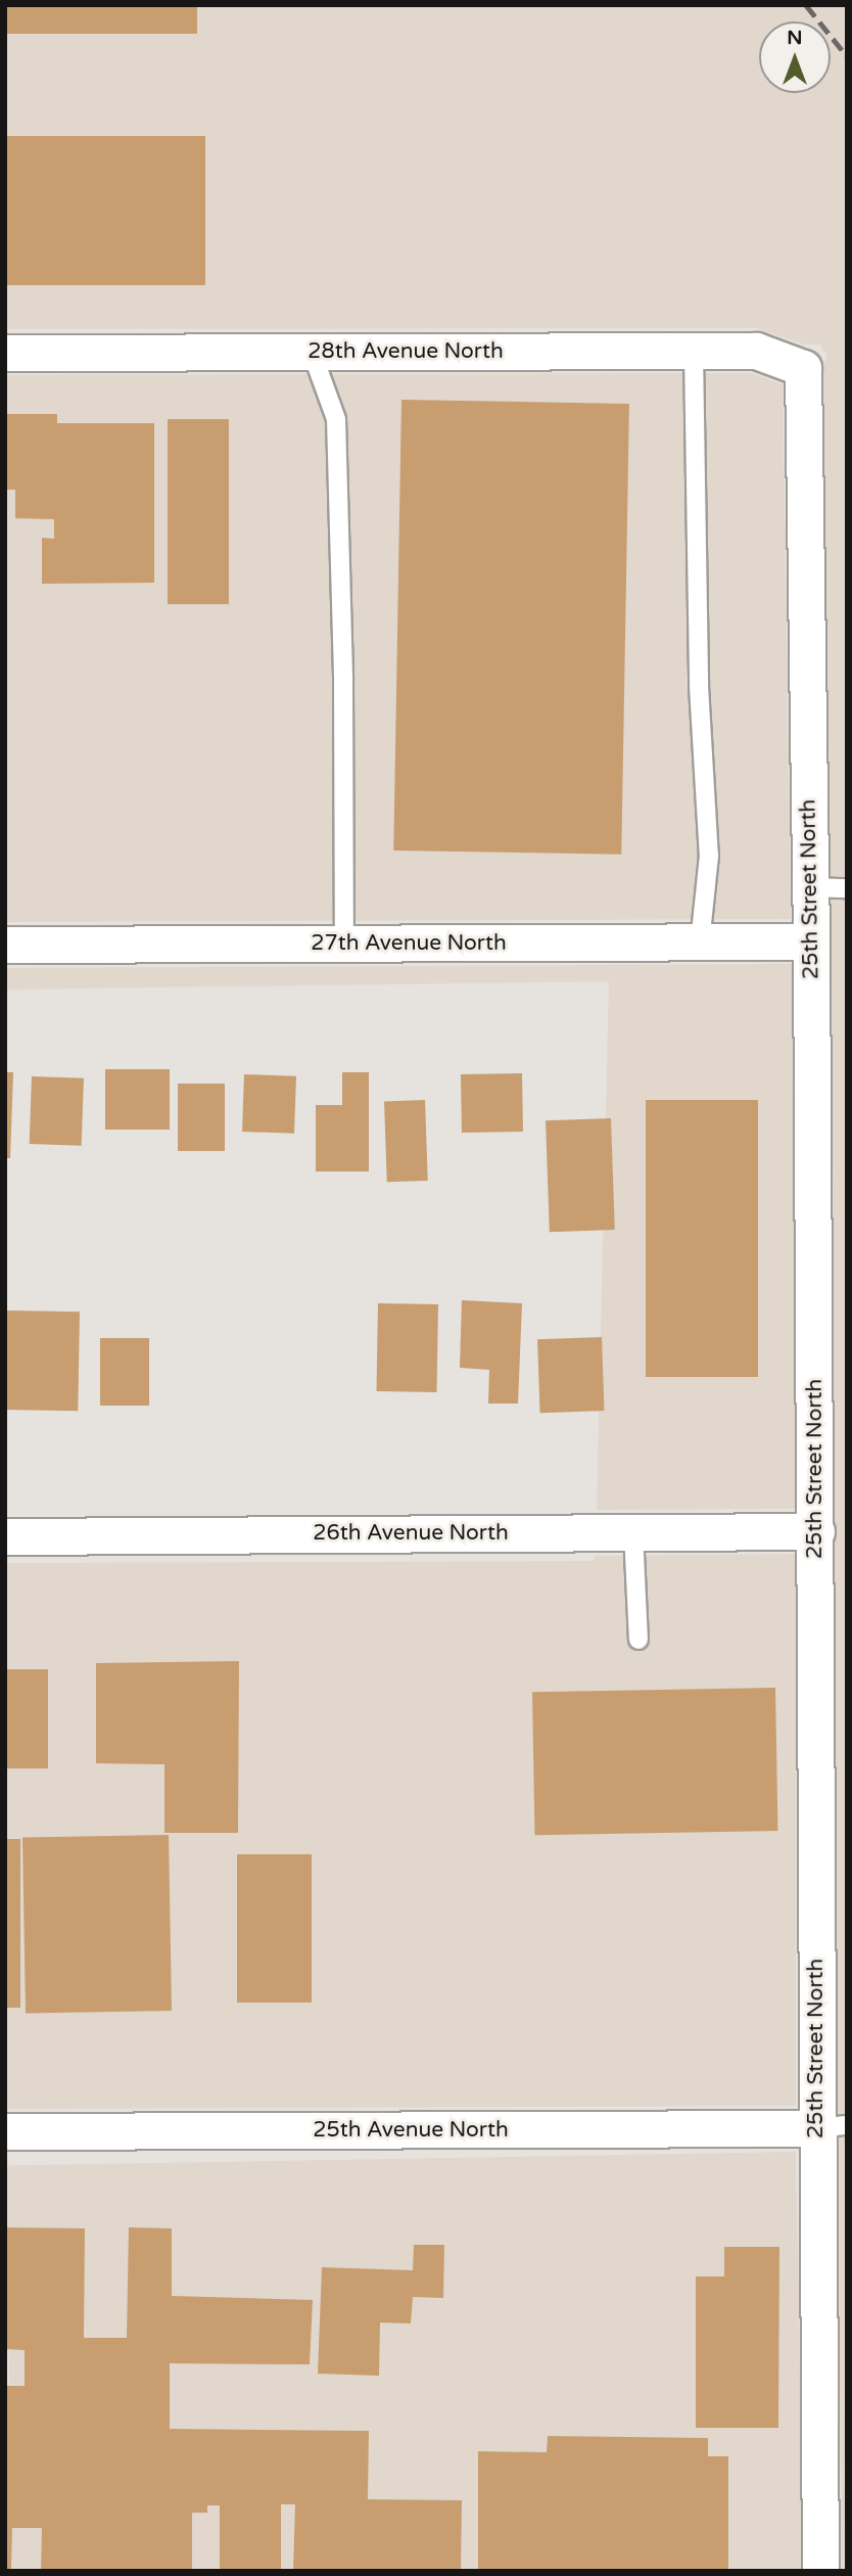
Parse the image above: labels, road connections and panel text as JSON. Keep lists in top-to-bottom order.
{
  "streets": {
    "street": [
      "28th Avenue North",
      "25th Street North",
      "27th Avenue North",
      "26th Avenue North",
      "25th Avenue North"
    ]
  },
  "crossings": [
    ["28th Avenue North", "25th Street North"],
    ["25th Street North", "27th Avenue North"],
    ["25th Street North", "26th Avenue North"],
    ["25th Street North", "25th Avenue North"]
  ],
  "north": "top"
}
